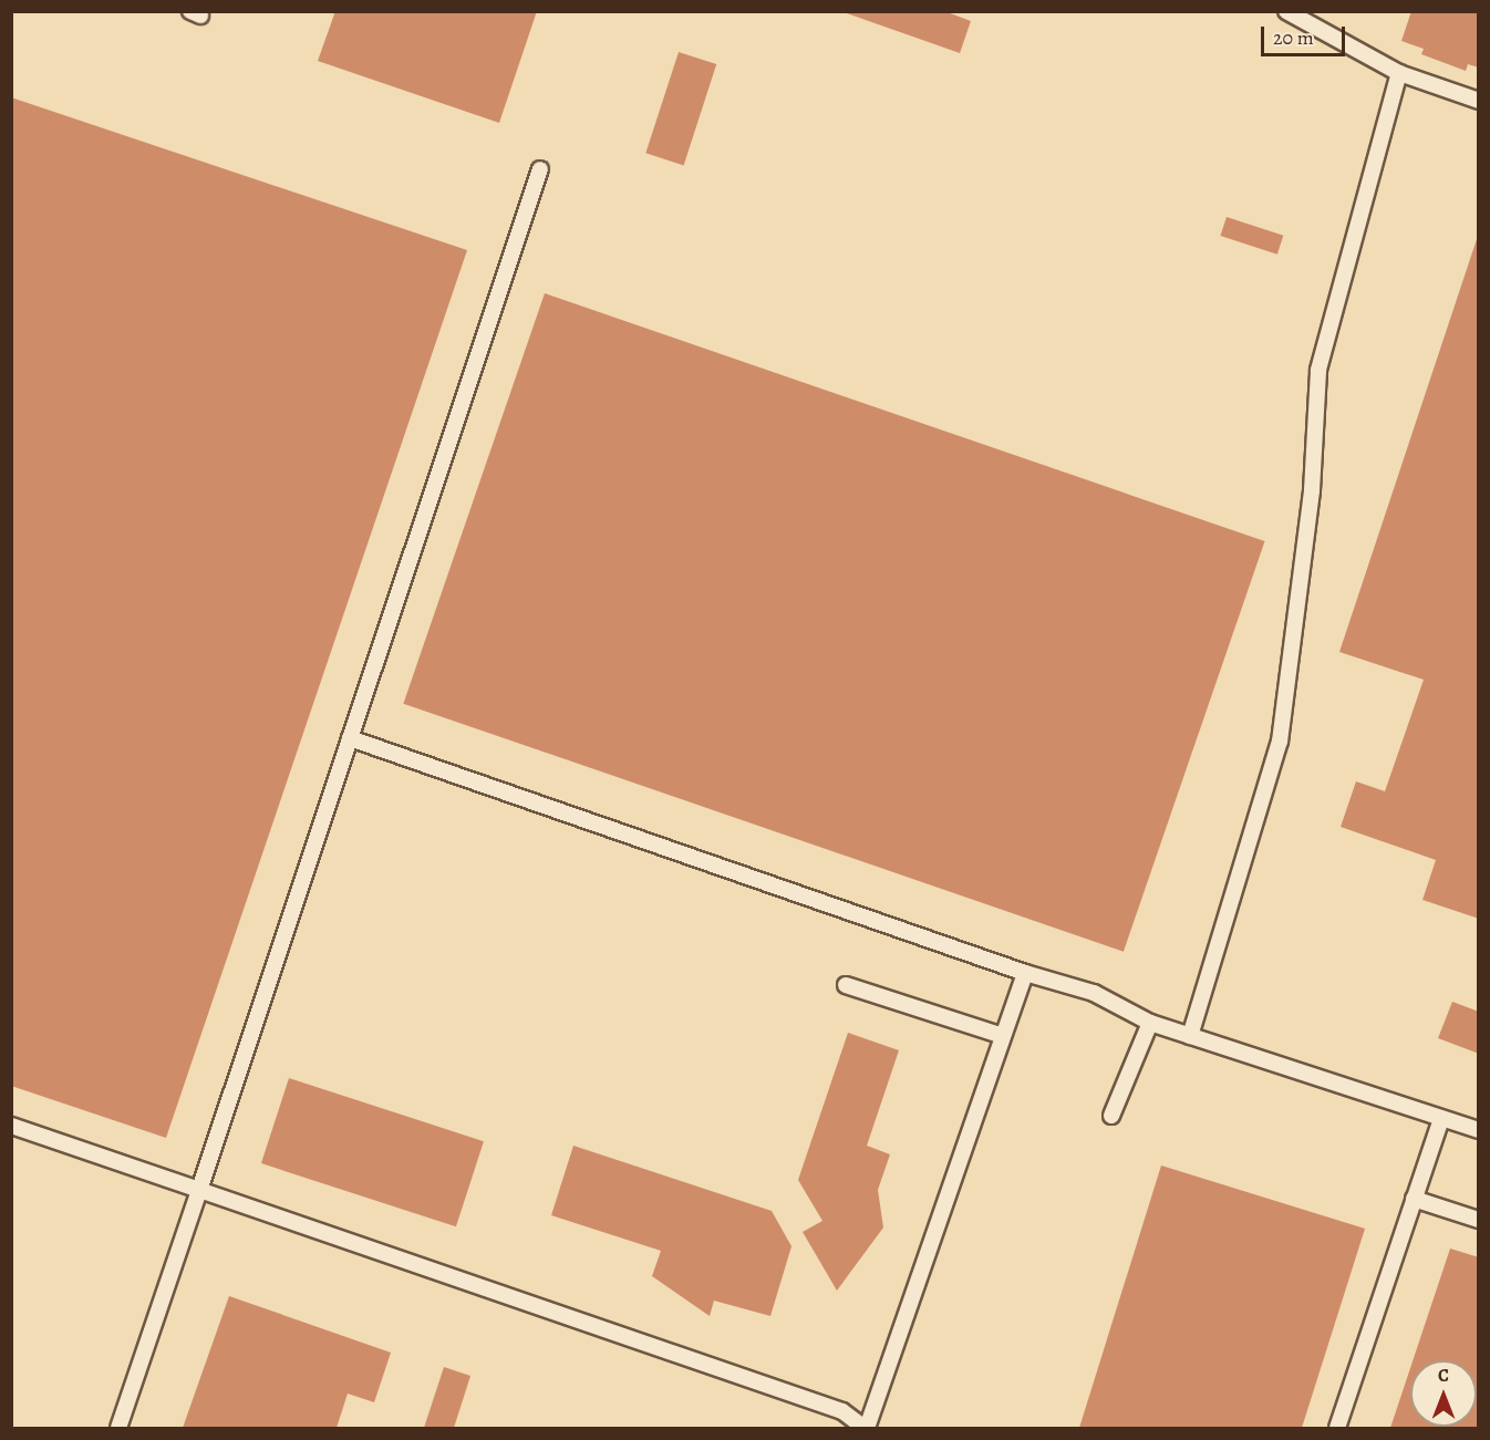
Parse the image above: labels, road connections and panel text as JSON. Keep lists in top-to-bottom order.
{
  "scale_bar": "20 m",
  "north": "top"
}
